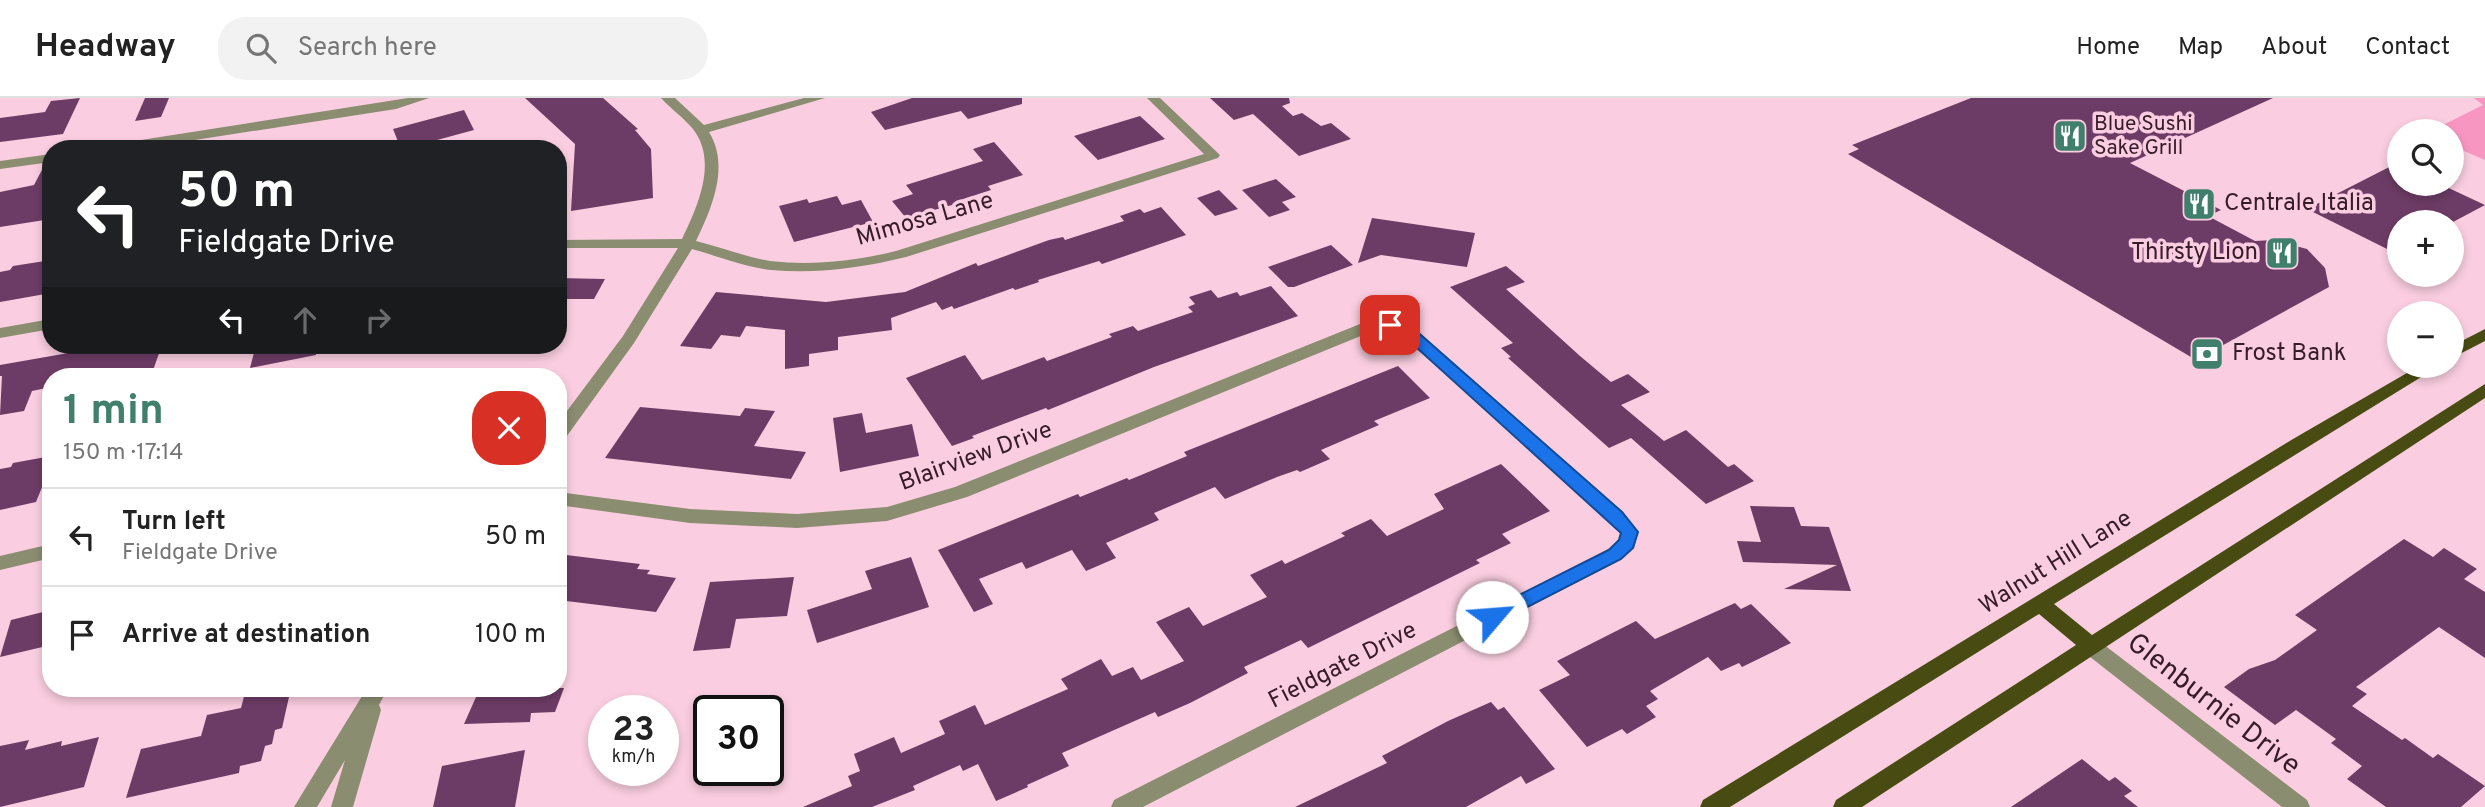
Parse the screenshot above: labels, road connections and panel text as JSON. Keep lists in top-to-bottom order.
{
  "streets": {
    "main road": ["Walnut Hill Lane"],
    "street": [
      "Mimosa Lane",
      "Blairview Drive",
      "Fieldgate Drive",
      "Glenburnie Drive"
    ]
  },
  "crossings": [
    ["Blairview Drive", "Fieldgate Drive"]
  ],
  "places": {
    "restaurant": ["Blue Sushi Sake Grill", "Centrale Italia", "Thirsty Lion"],
    "bank": ["Frost Bank"]
  },
  "page": {
    "header": "Headway",
    "search": "Search here",
    "nav": [
      "Home",
      "Map",
      "About",
      "Contact"
    ],
    "map_buttons": ["+", "−"],
    "turn": ["50 m", "Fieldgate Drive"],
    "heading": ["1 min", "150 m · 17:14"],
    "list": [
      {
        "name": "Turn left",
        "note": "Fieldgate Drive",
        "value": "50 m"
      },
      {
        "name": "Arrive at destination",
        "value": "100 m"
      }
    ],
    "speed": "23 km/h",
    "limit": "30"
  }
}
